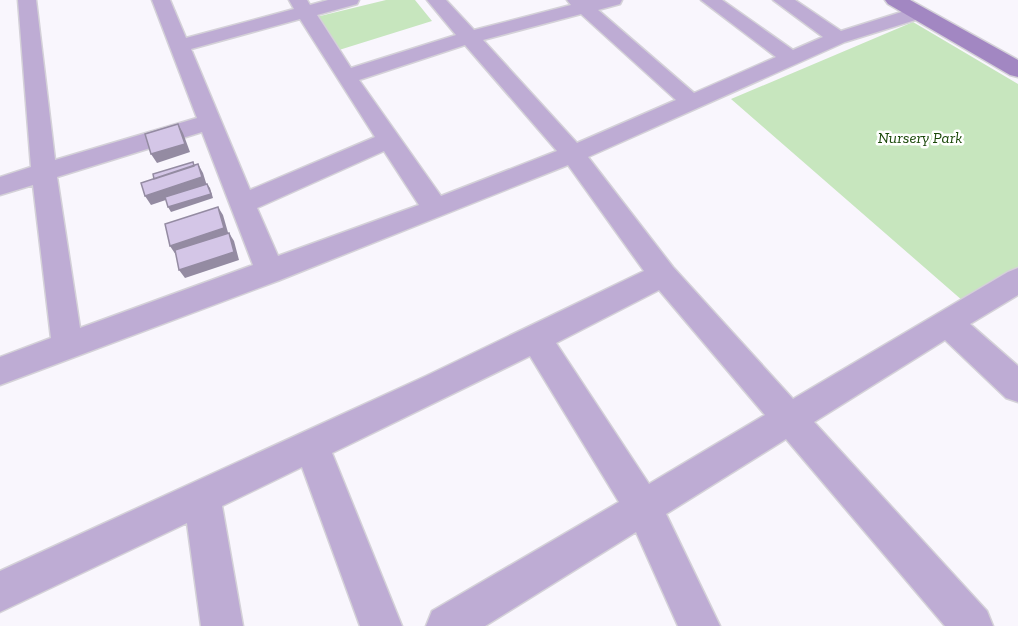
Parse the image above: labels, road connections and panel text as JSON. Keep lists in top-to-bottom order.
{
  "parks": ["Nursery Park"]
}
